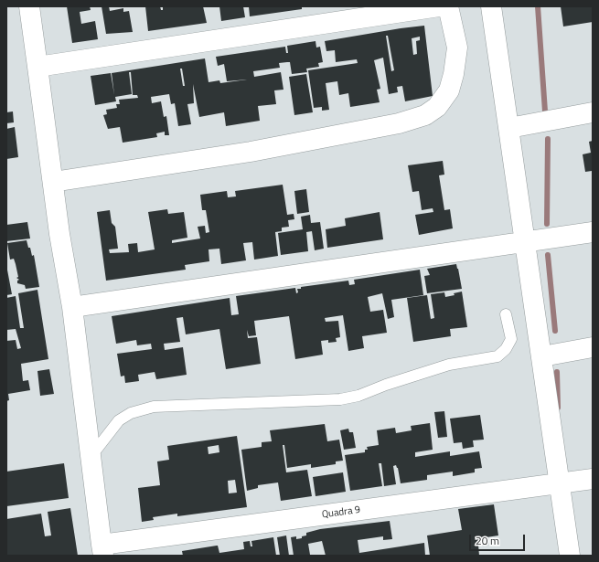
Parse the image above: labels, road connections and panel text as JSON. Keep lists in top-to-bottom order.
{
  "streets": {
    "street": ["Quadra 9"]
  },
  "scale_bar": "20 m"
}
